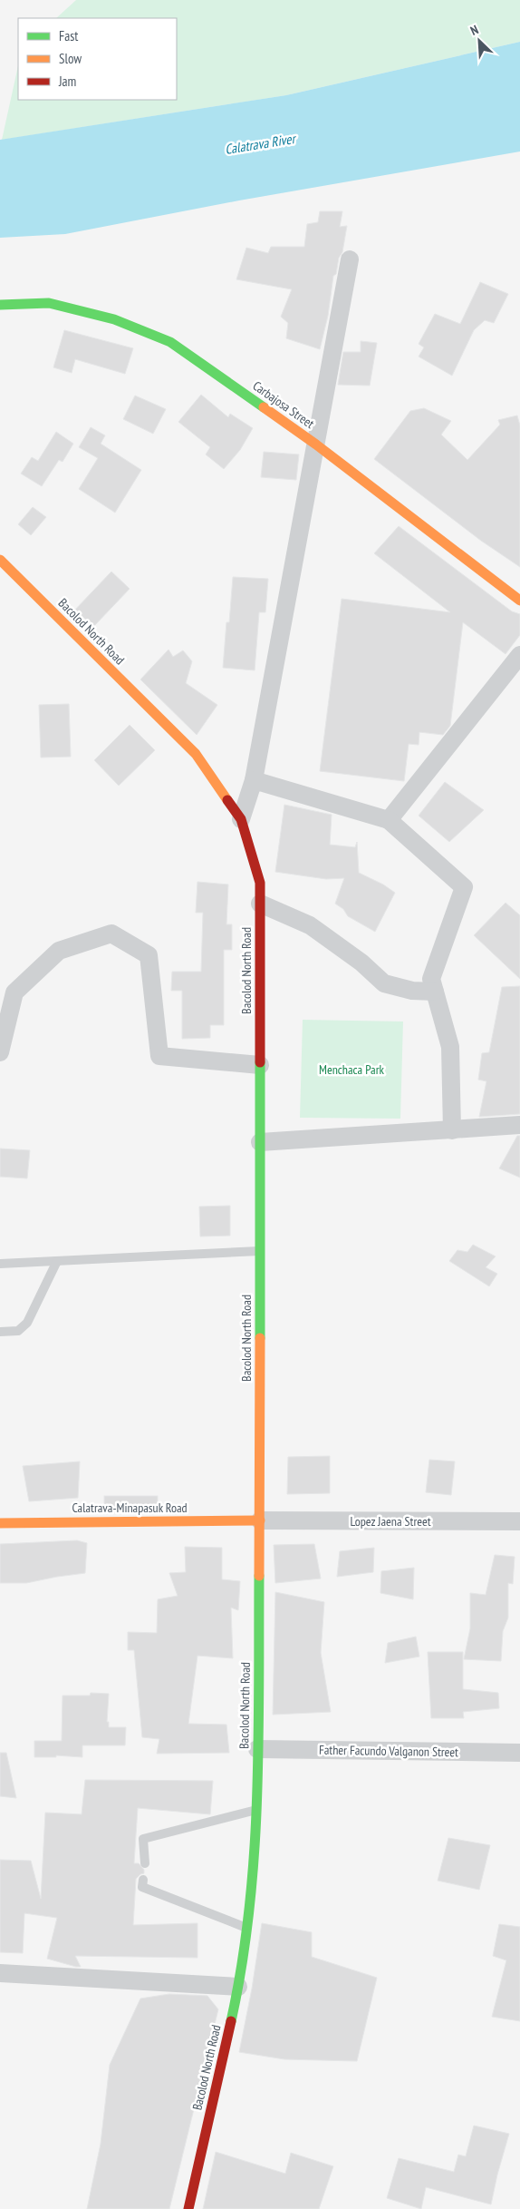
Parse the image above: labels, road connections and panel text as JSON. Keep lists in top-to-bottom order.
{
  "streets": {
    "main road": ["Carbajosa Street", "Bacolod North Road", "Calatrava-Minapasuk Road"],
    "street": ["Lopez Jaena Street", "Father Facundo Valganon Street"]
  },
  "crossings": [
    ["Bacolod North Road", "Calatrava-Minapasuk Road"],
    ["Bacolod North Road", "Lopez Jaena Street"],
    ["Bacolod North Road", "Father Facundo Valganon Street"],
    ["Calatrava-Minapasuk Road", "Lopez Jaena Street"]
  ],
  "water": ["Calatrava River"],
  "parks": ["Menchaca Park"],
  "legend": ["Fast", "Slow", "Jam"],
  "north": "top left"
}
